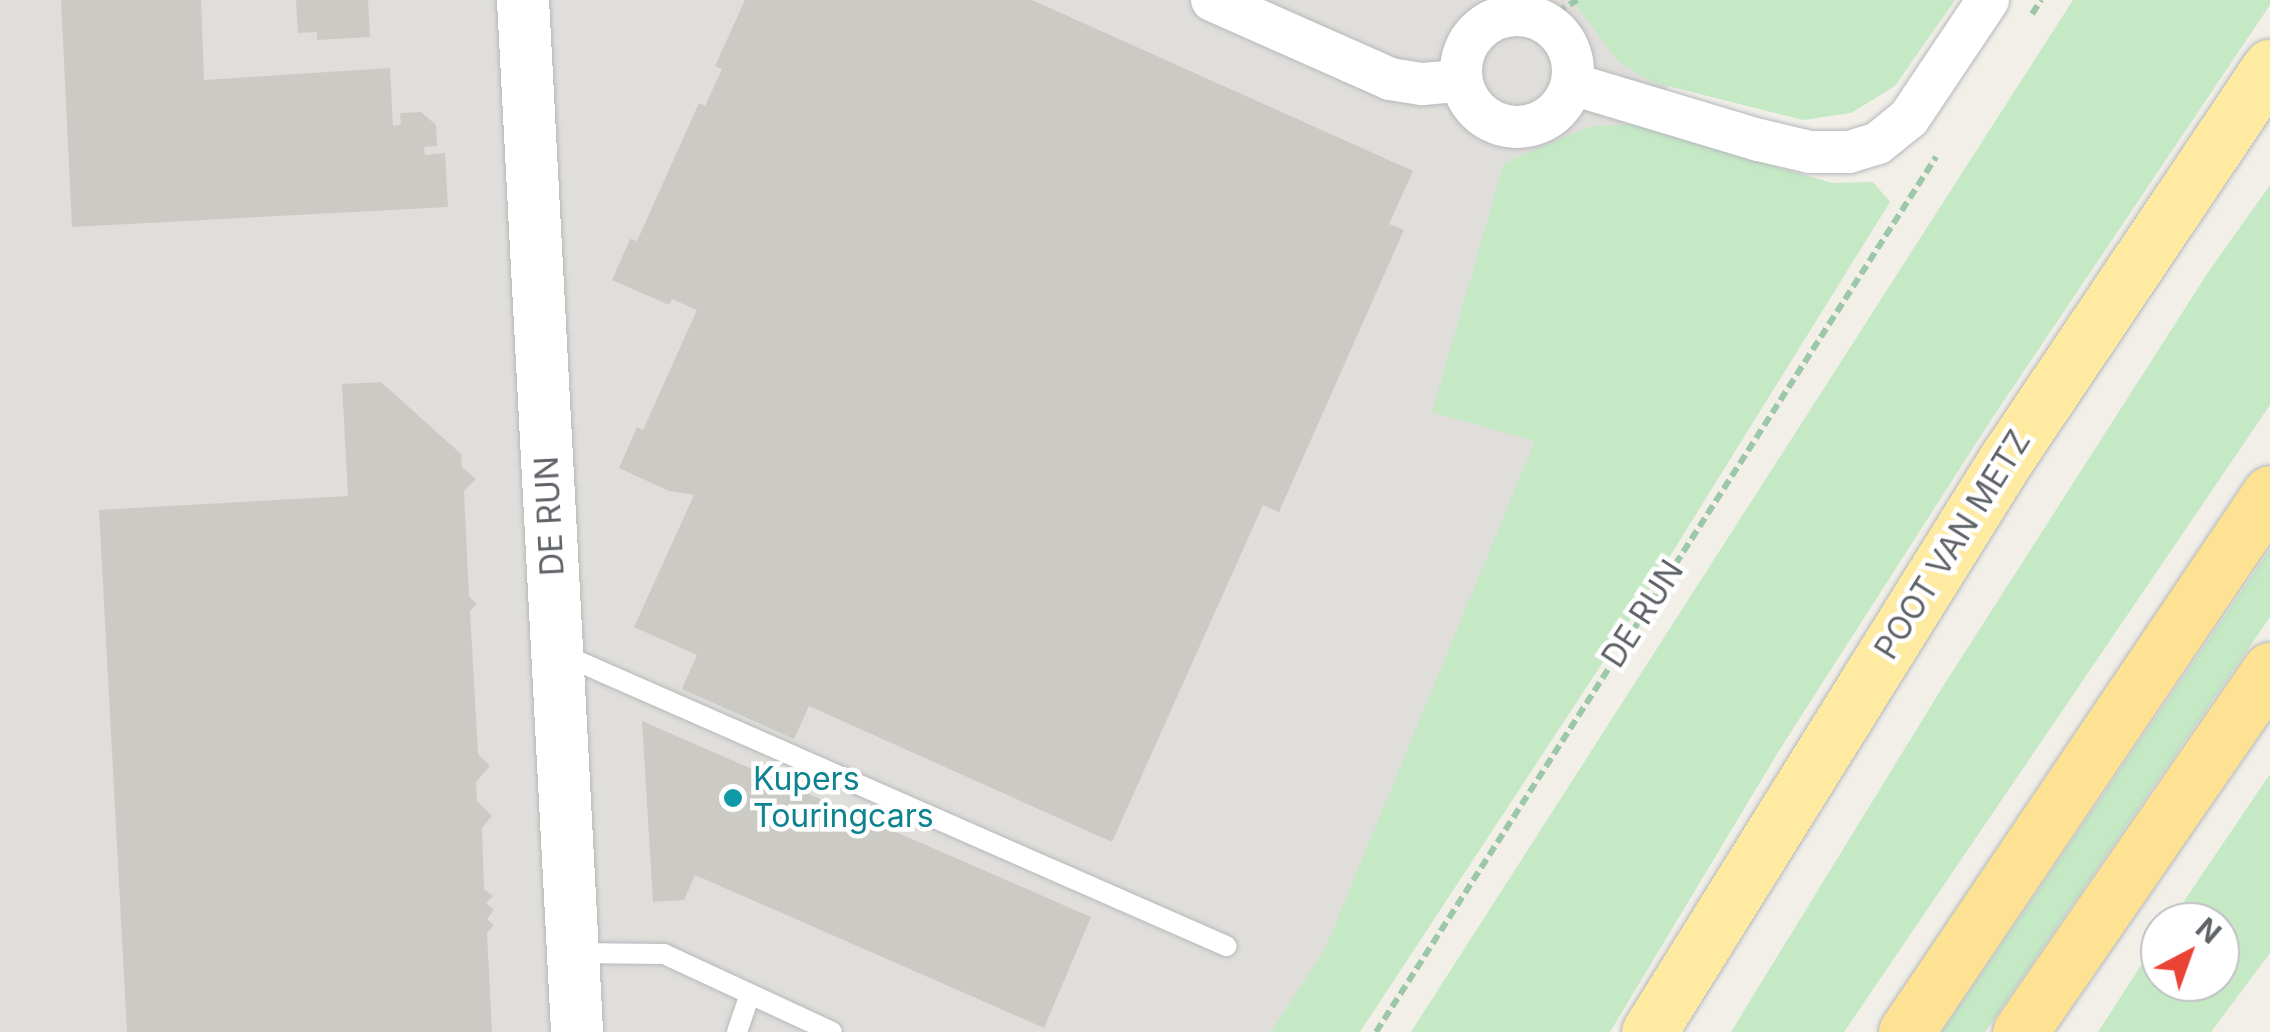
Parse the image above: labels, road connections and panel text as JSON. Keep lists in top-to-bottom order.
{
  "streets": {
    "highway": ["POOT VAN METZ"],
    "street": ["DE RUN"]
  },
  "places": ["Kupers Touringcars"],
  "north": "top right"
}
